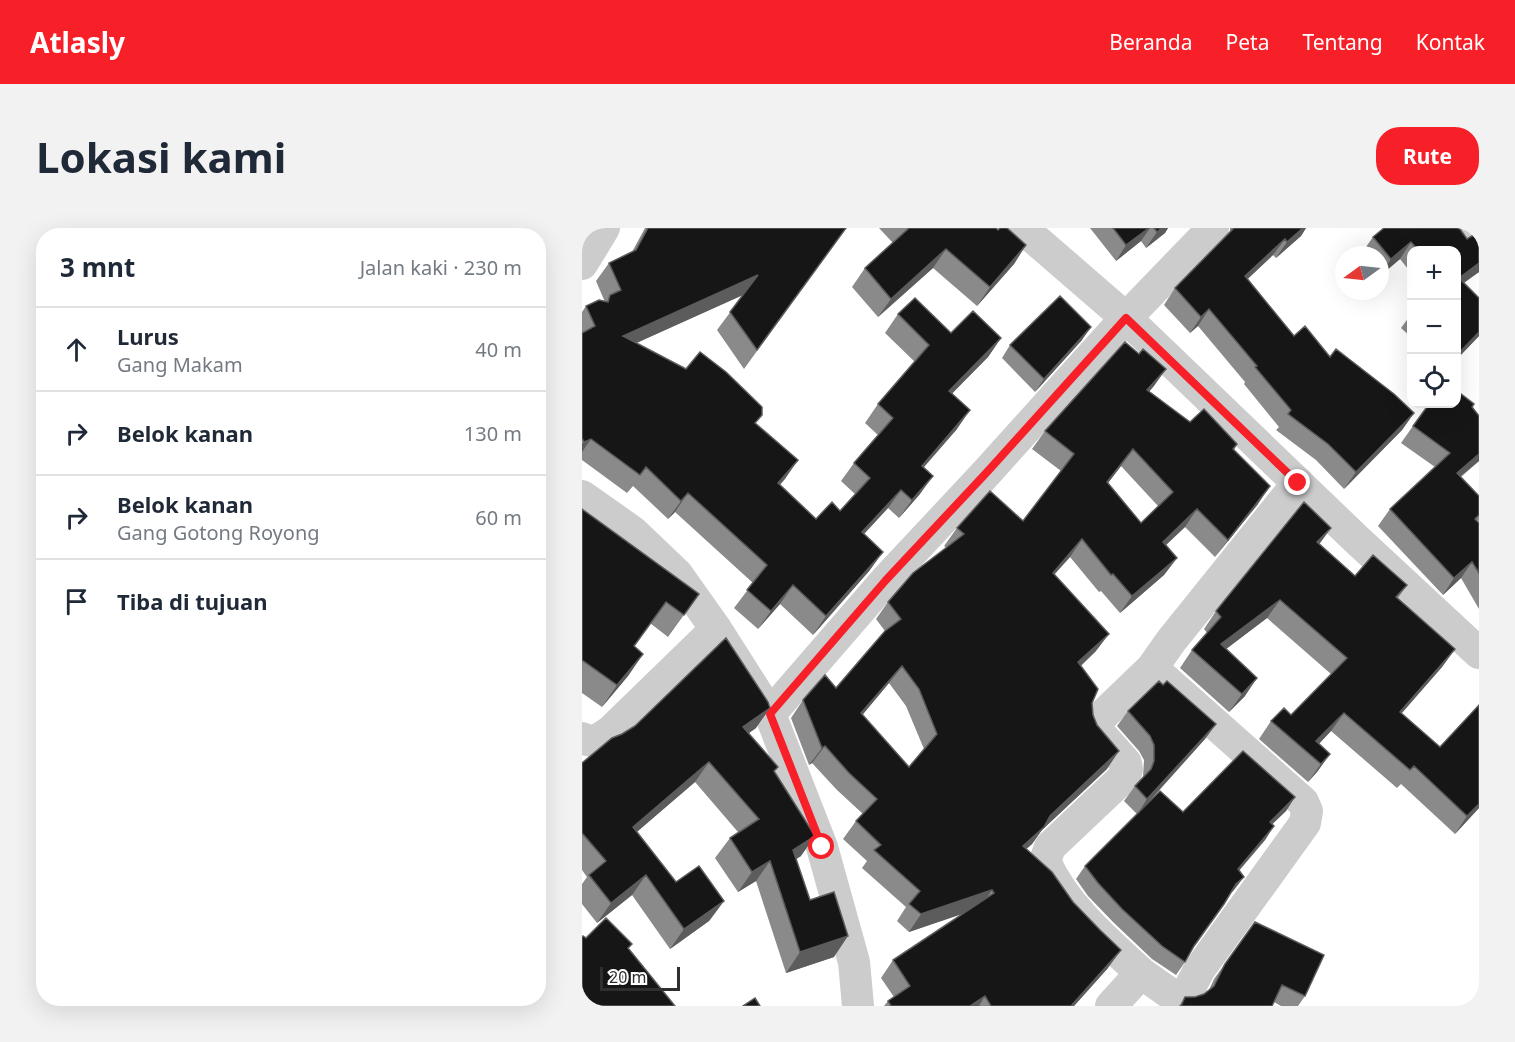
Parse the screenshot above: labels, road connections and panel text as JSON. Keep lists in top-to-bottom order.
{
  "scale_bar": "20 m",
  "north": "left",
  "page": {
    "header": "Atlasly",
    "nav": [
      "Beranda",
      "Peta",
      "Tentang",
      "Kontak"
    ],
    "buttons": "Rute",
    "title": "Lokasi kami",
    "heading": ["3 mnt", "Jalan kaki · 230 m"],
    "map_buttons": ["+", "−"],
    "list": [
      ["Lurus", "Gang Makam", "40 m"],
      ["Belok kanan", "130 m"],
      ["Belok kanan", "Gang Gotong Royong", "60 m"],
      "Tiba di tujuan"
    ],
    "scale": "20 m"
  }
}
